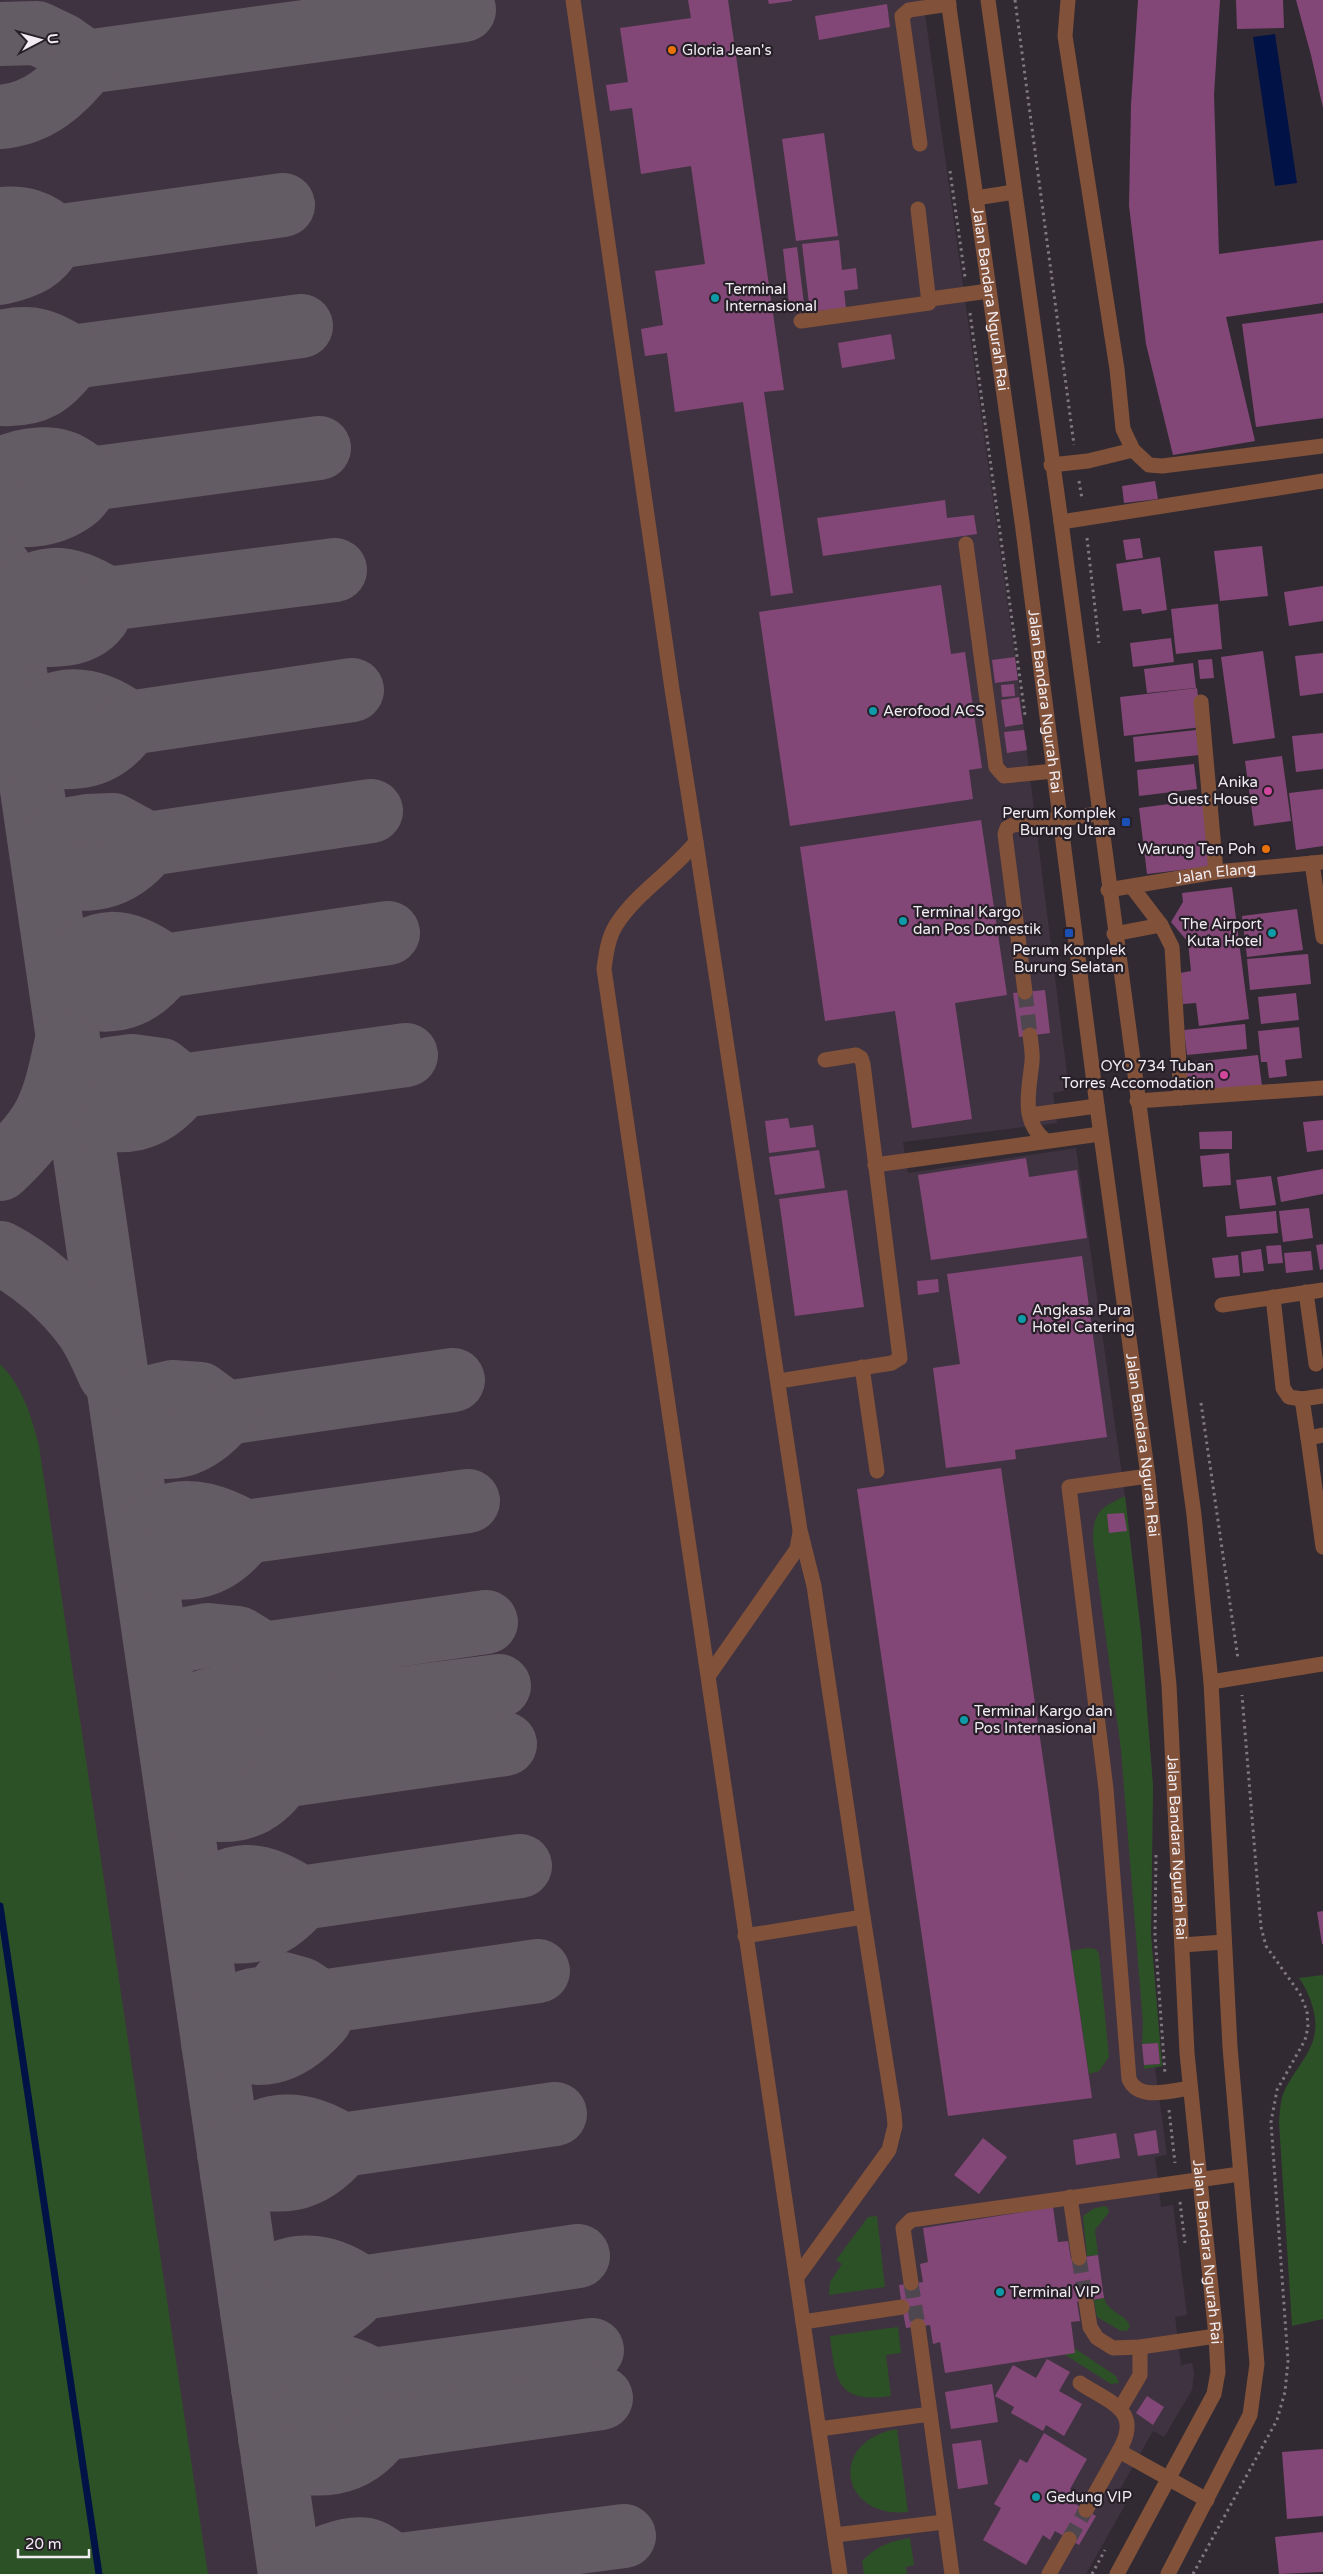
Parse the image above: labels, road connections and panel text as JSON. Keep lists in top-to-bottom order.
{
  "streets": {
    "street": ["Jalan Bandara Ngurah Rai", "Jalan Elang"]
  },
  "places": {
    "other": [
      "Gloria Jean's",
      "Terminal Internasional",
      "Aerofood ACS",
      "Anika Guest House",
      "Warung Ten Poh",
      "Terminal Kargo dan Pos Domestik",
      "The Airport Kuta Hotel",
      "OYO 734 Tuban Torres Accomodation",
      "Angkasa Pura Hotel Catering",
      "Terminal Kargo dan Pos Internasional",
      "Terminal VIP",
      "Gedung VIP"
    ],
    "transit": ["Perum Komplek Burung Utara", "Perum Komplek Burung Selatan"]
  },
  "scale_bar": "20 m",
  "north": "right"
}
